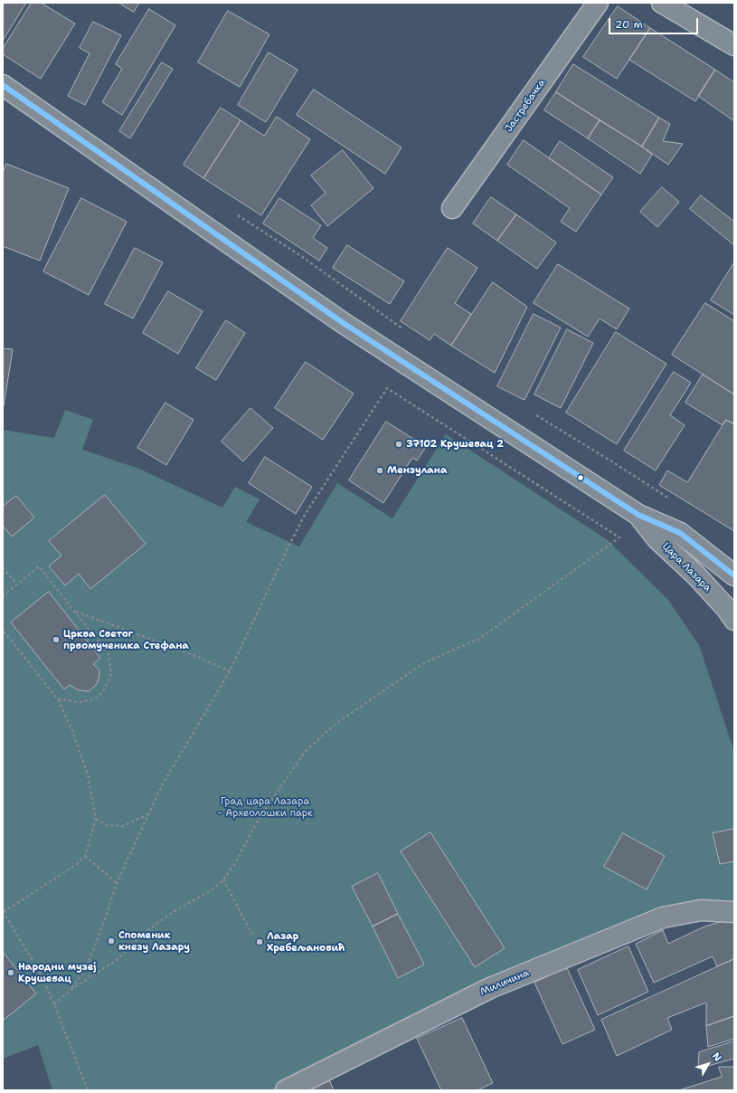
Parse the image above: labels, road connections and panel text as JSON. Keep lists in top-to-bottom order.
{
  "streets": {
    "main road": ["Јастребачка", "Цара Лазара", "Миличина"]
  },
  "parks": ["Град цара Лазара - Археолошки парк"],
  "places": [
    "37102 Крушевац 2",
    "Мензулана",
    "Црква Светог првомученика Стефана",
    "Споменик кнезу Лазару",
    "Лазар Хребељановић",
    "Народни музеј Крушевац"
  ],
  "scale_bar": "20 m",
  "north": "top right"
}
